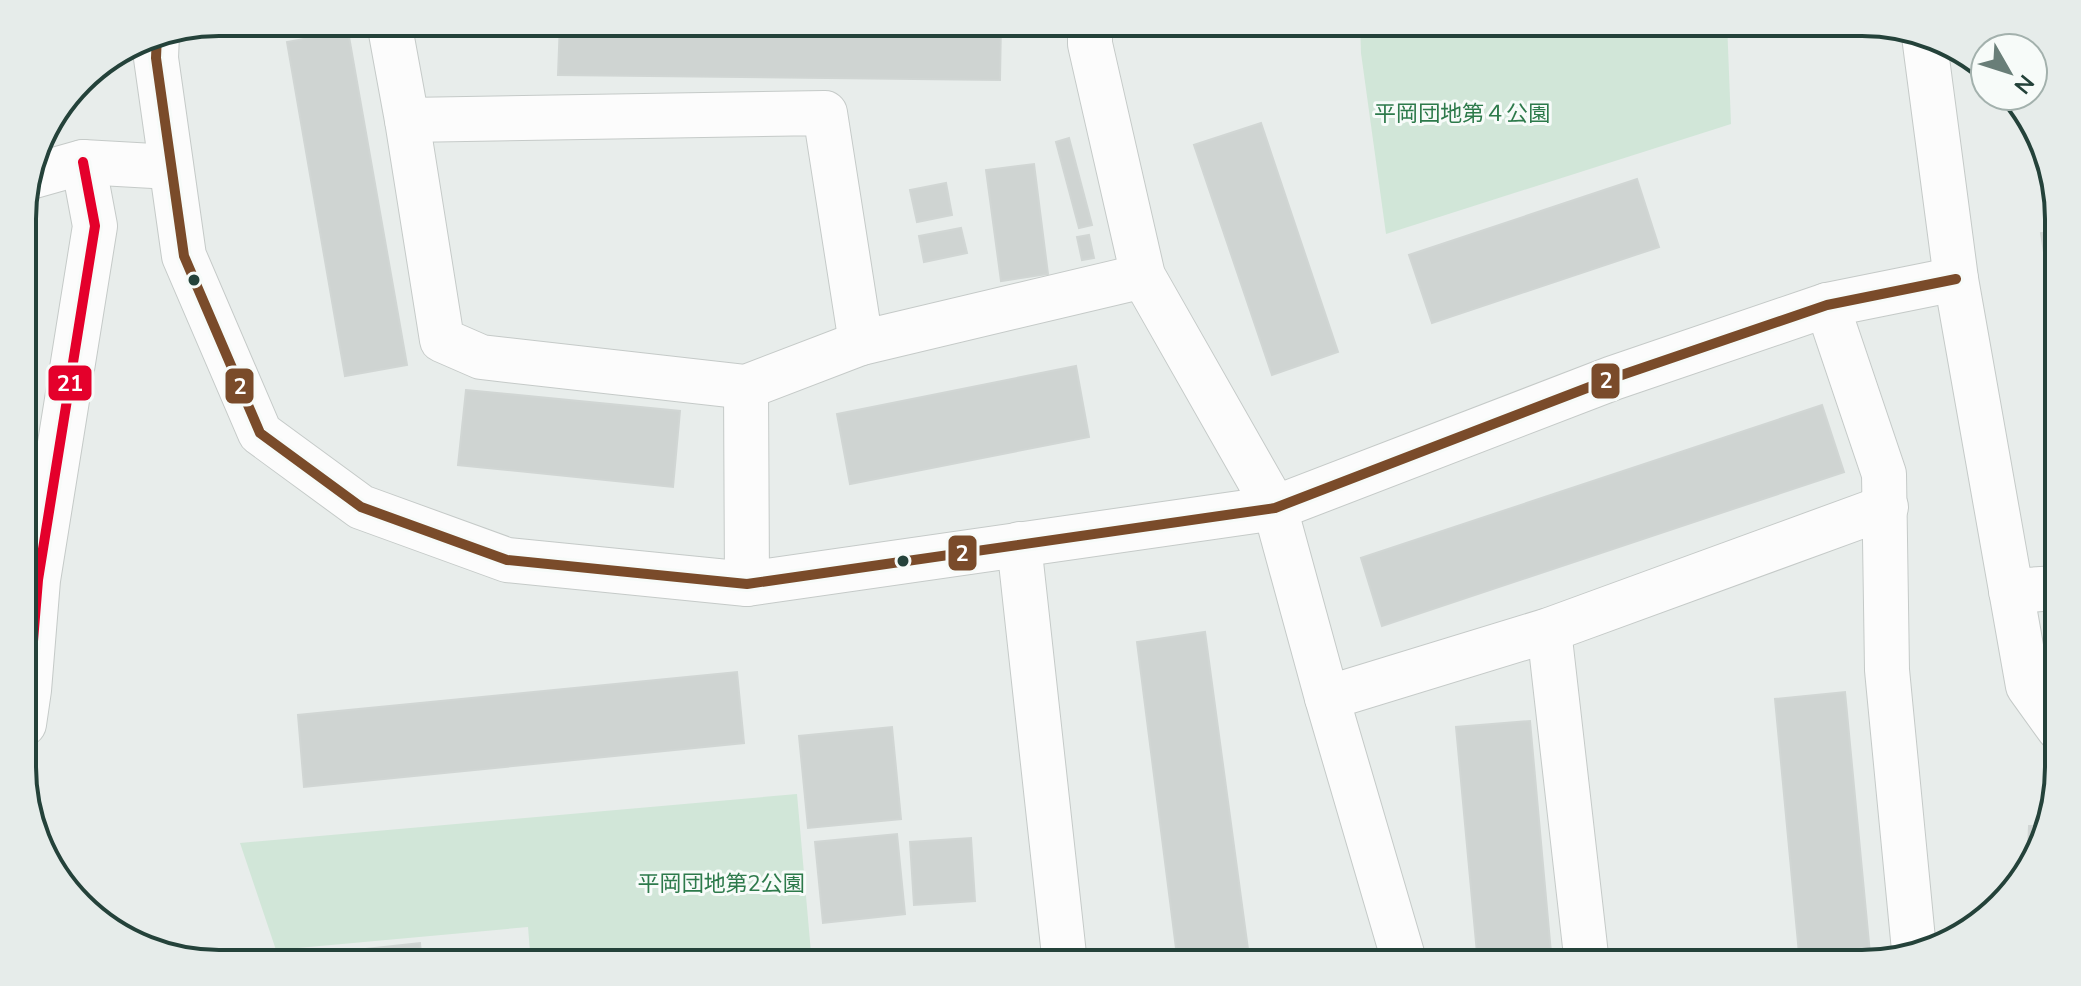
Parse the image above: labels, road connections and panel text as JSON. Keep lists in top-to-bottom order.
{
  "parks": ["平岡団地第４公園", "平岡団地第2公園"],
  "lines": ["transit line 2", "transit line 21"],
  "north": "bottom right"
}
